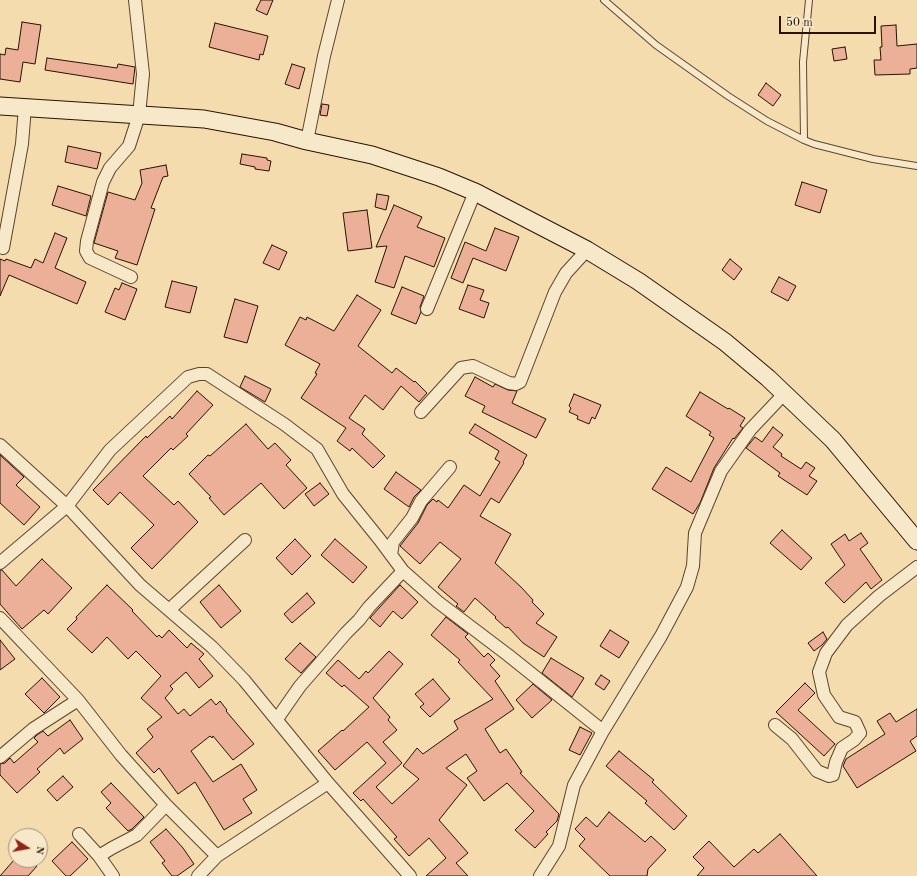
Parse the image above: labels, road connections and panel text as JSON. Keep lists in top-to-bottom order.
{
  "scale_bar": "50 m",
  "north": "right"
}
